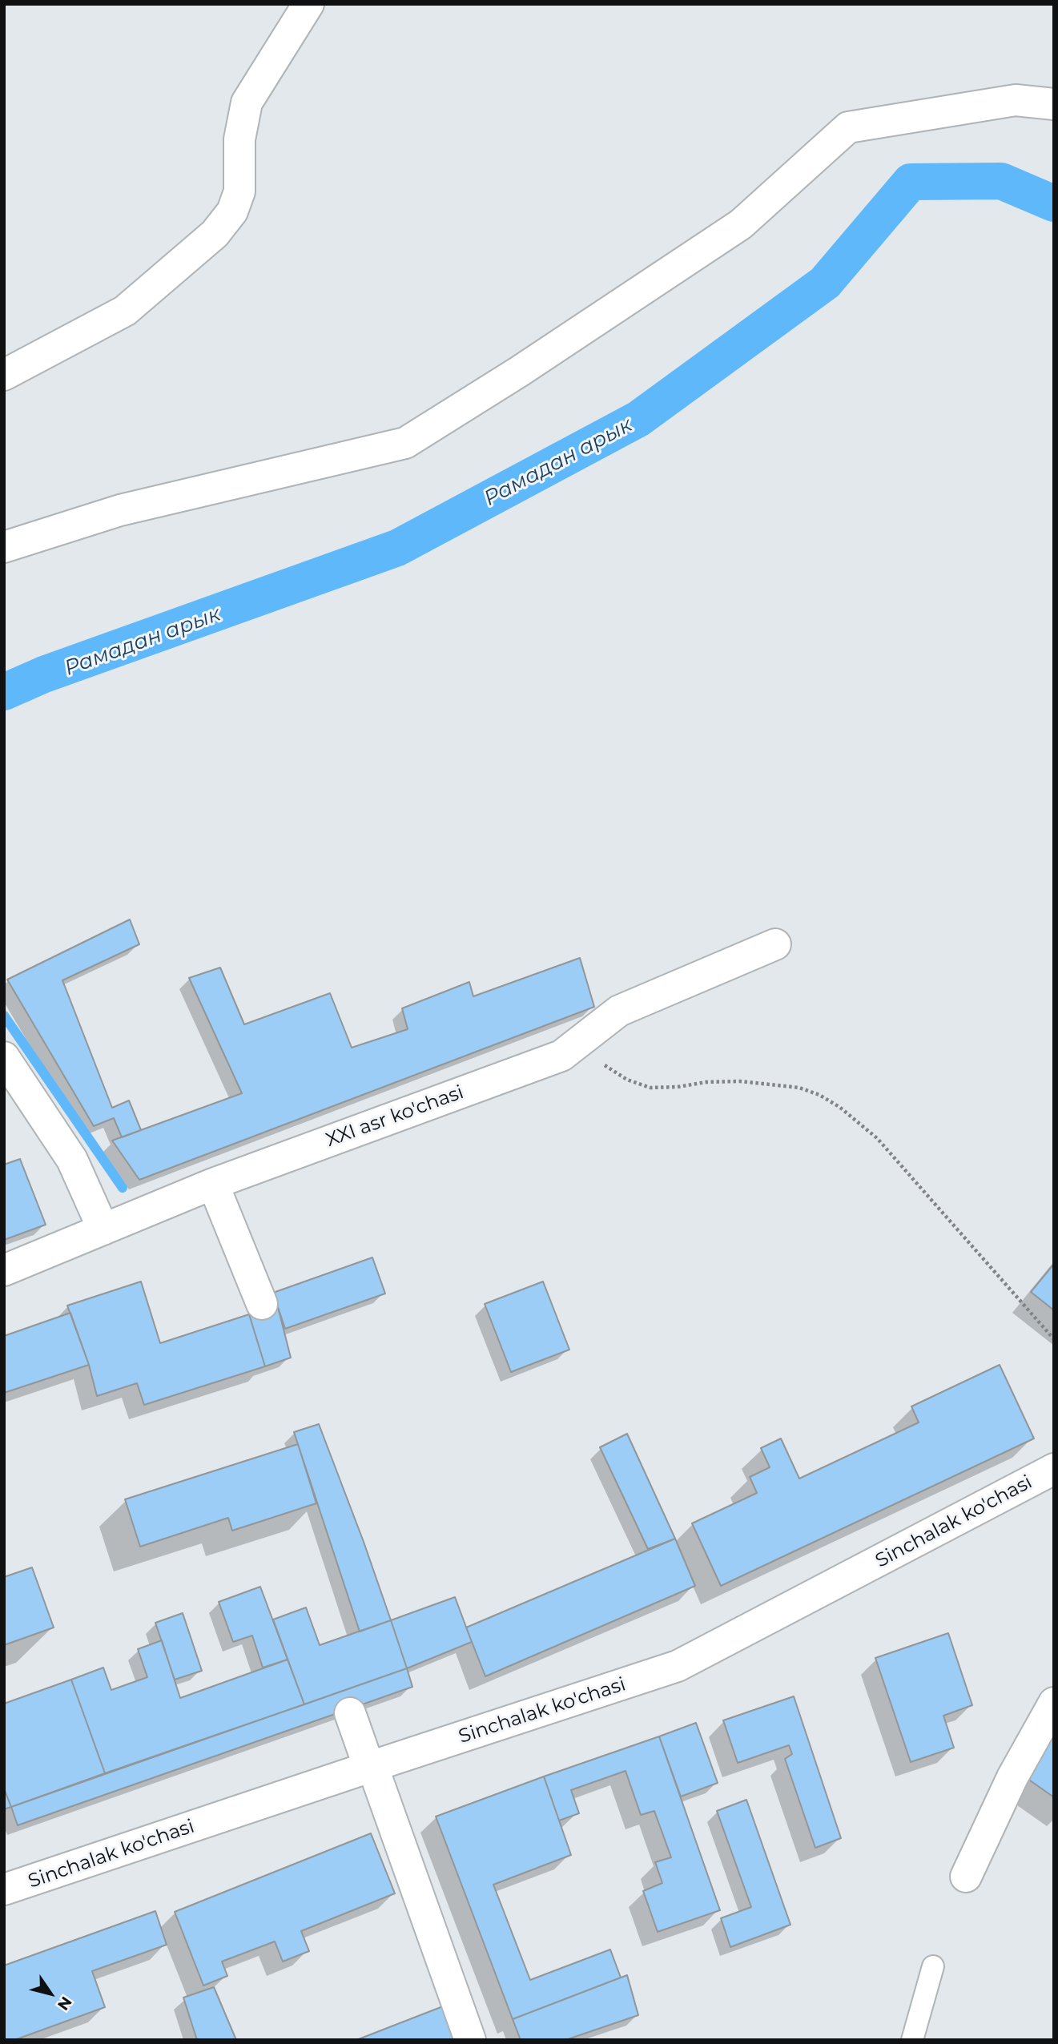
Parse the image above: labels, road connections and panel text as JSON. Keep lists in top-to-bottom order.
{
  "streets": {
    "street": ["XXI asr ko'chasi", "Sinchalak ko'chasi"]
  },
  "water": ["Рамадан арык"],
  "north": "bottom right"
}
